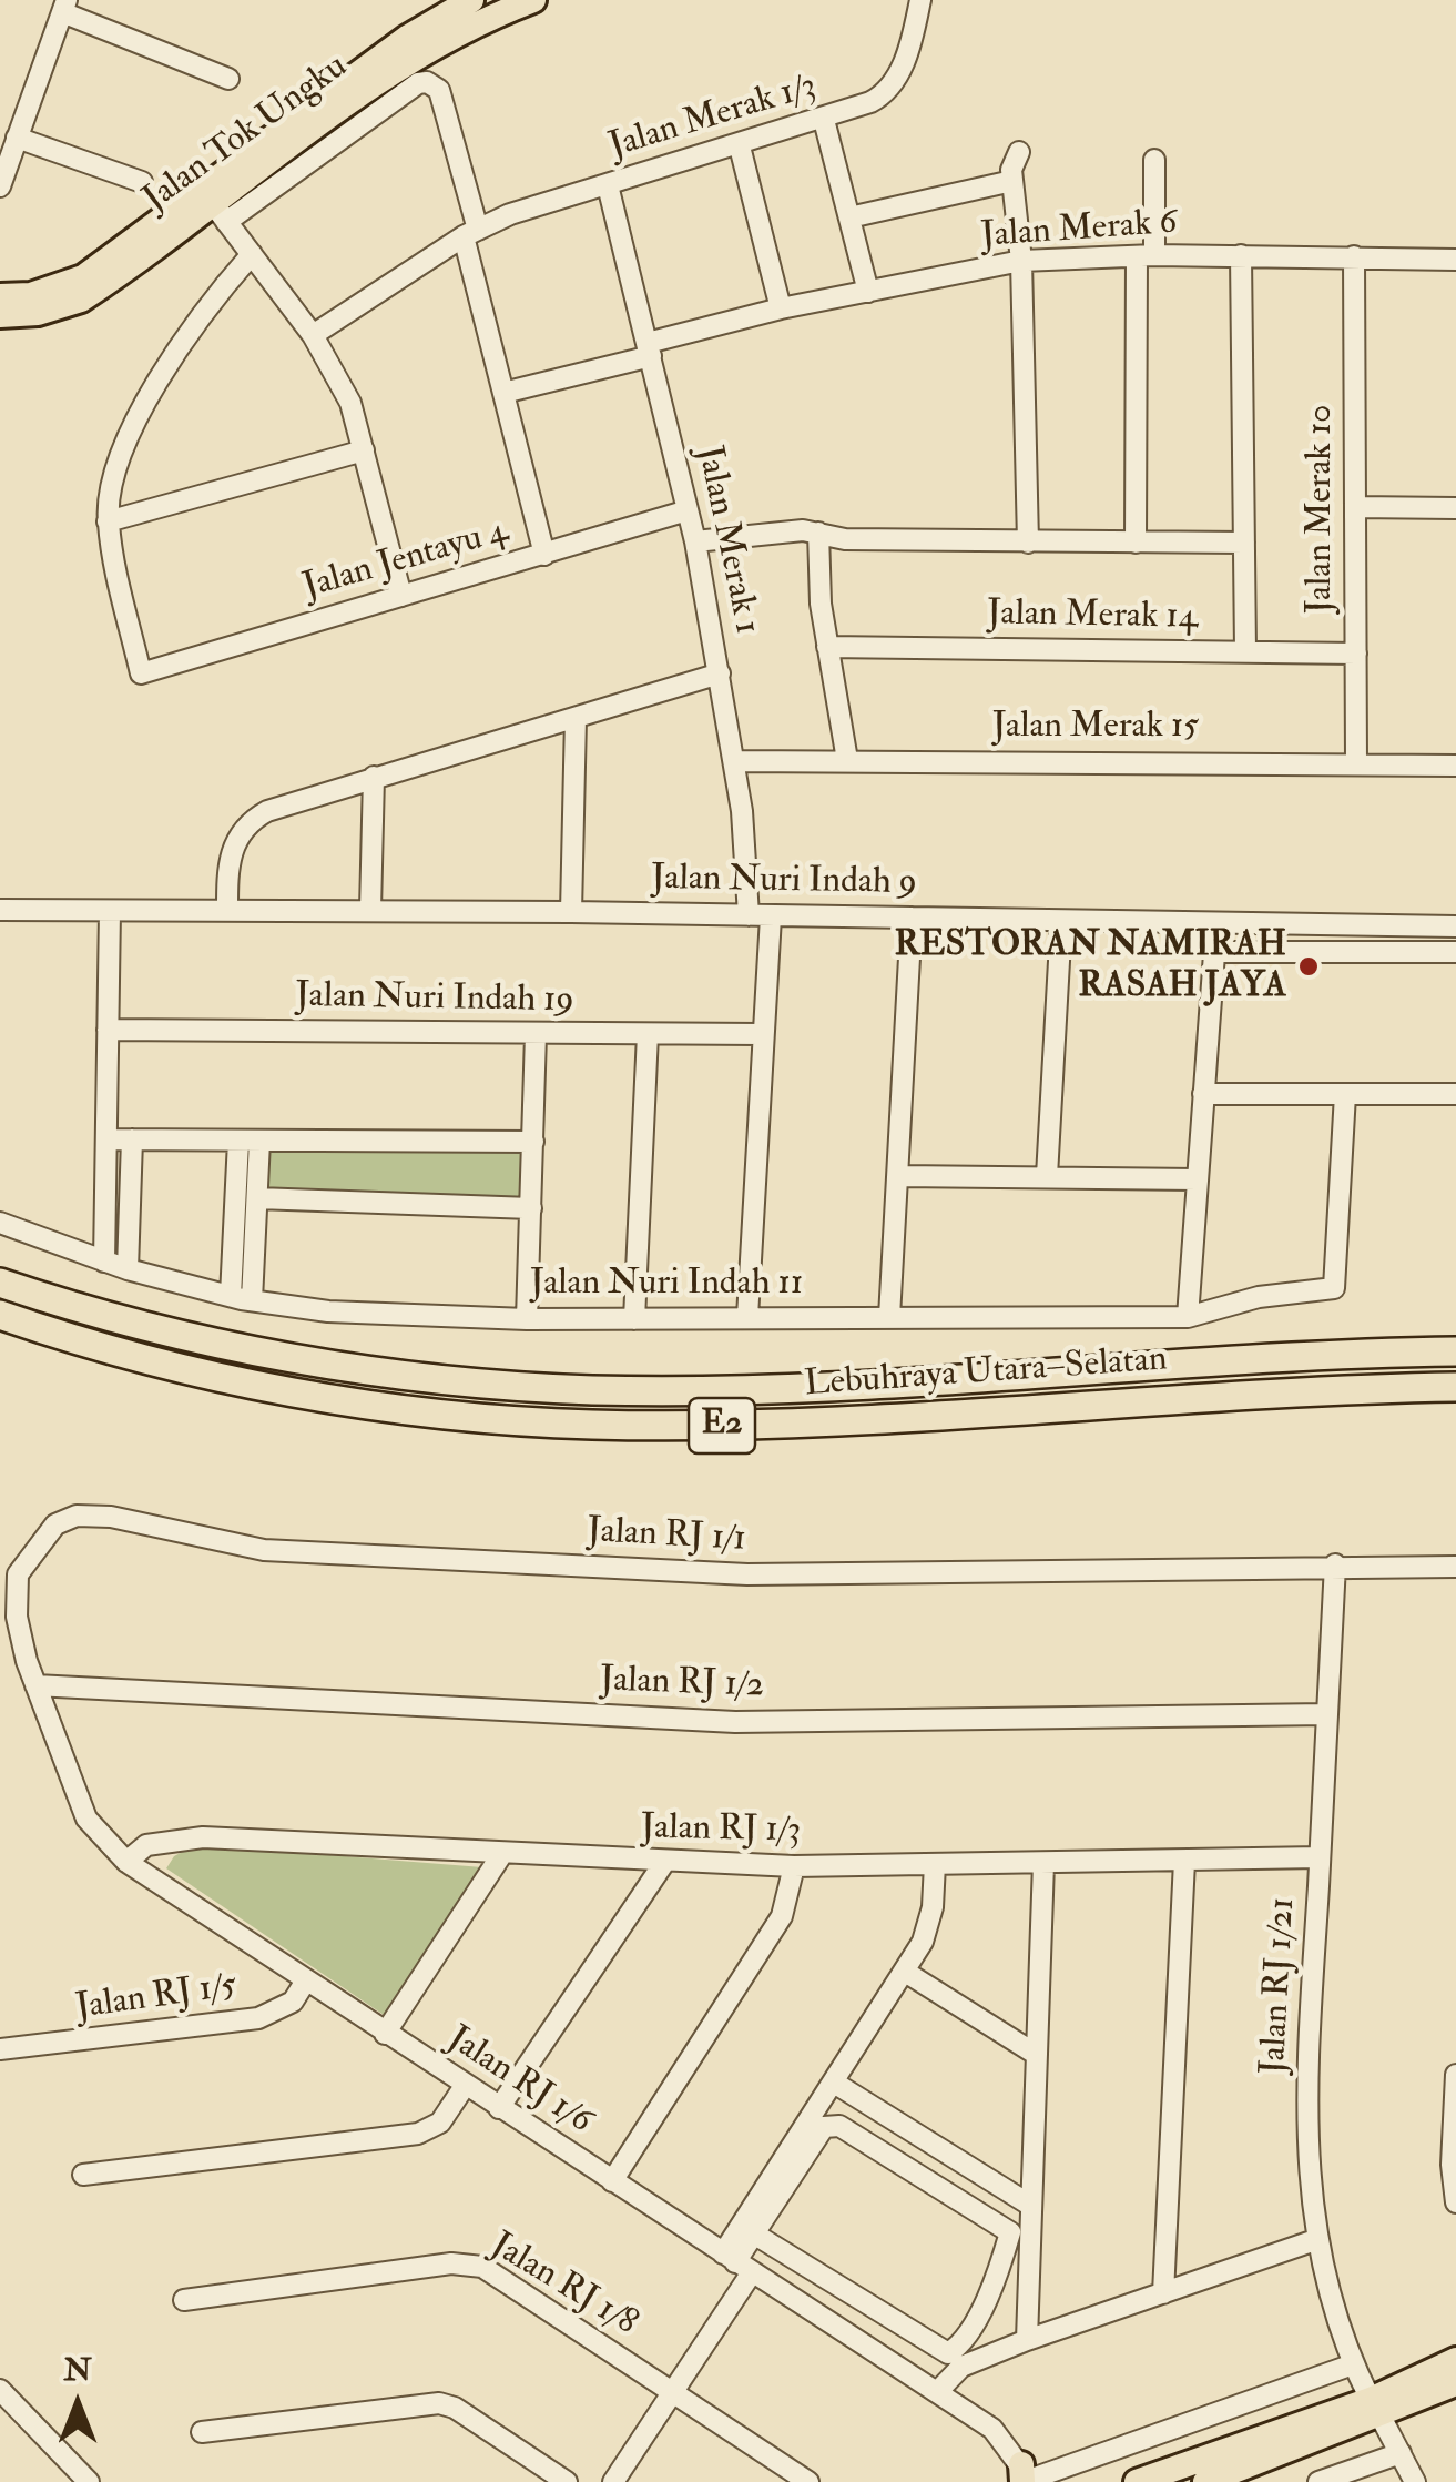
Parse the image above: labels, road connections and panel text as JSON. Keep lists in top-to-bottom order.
{
  "streets": {
    "highway": ["Lebuhraya Utara–Selatan", "E2"],
    "main road": ["Jalan Tok Ungku"],
    "street": [
      "Jalan Merak 1/3",
      "Jalan Merak 6",
      "Jalan Merak 10",
      "Jalan Merak 1",
      "Jalan Jentayu 4",
      "Jalan Merak 14",
      "Jalan Merak 15",
      "Jalan Nuri Indah 9",
      "Jalan Nuri Indah 19",
      "Jalan Nuri Indah 11",
      "Jalan RJ 1/1",
      "Jalan RJ 1/2",
      "Jalan RJ 1/3",
      "Jalan RJ 1/21",
      "Jalan RJ 1/5",
      "Jalan RJ 1/6",
      "Jalan RJ 1/8"
    ]
  },
  "crossings": [
    ["Jalan Merak 1/3", "Jalan Merak 1"],
    ["Jalan Merak 6", "Jalan Merak 10"],
    ["Jalan Merak 6", "Jalan Merak 1"],
    ["Jalan Merak 10", "Jalan Merak 14"],
    ["Jalan Merak 10", "Jalan Merak 15"],
    ["Jalan Merak 1", "Jalan Jentayu 4"],
    ["Jalan Merak 1", "Jalan Merak 15"],
    ["Jalan Merak 1", "Jalan Nuri Indah 9"],
    ["Jalan RJ 1/1", "Jalan RJ 1/2"],
    ["Jalan RJ 1/1", "Jalan RJ 1/21"],
    ["Jalan RJ 1/1", "Jalan RJ 1/6"],
    ["Jalan RJ 1/2", "Jalan RJ 1/21"],
    ["Jalan RJ 1/2", "Jalan RJ 1/6"],
    ["Jalan RJ 1/3", "Jalan RJ 1/21"],
    ["Jalan RJ 1/3", "Jalan RJ 1/6"],
    ["Jalan RJ 1/5", "Jalan RJ 1/6"]
  ],
  "places": ["RESTORAN NAMIRAH RASAH JAYA"],
  "north": "top"
}
